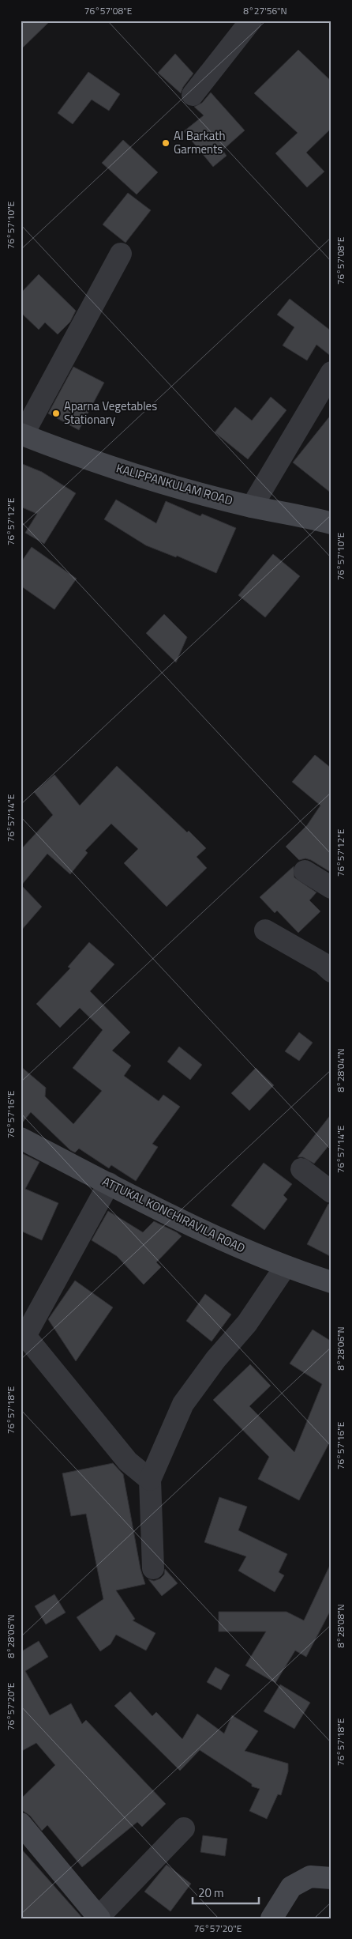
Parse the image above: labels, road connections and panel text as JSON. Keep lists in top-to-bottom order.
{
  "streets": {
    "street": ["KALIPPANKULAM ROAD", "ATTUKAL KONCHIRAVILA ROAD"]
  },
  "places": ["Al Barkath Garments", "Aparna Vegetables Stationary"],
  "scale_bar": "20 m",
  "coordinates": [
    "76°57'08\"E",
    "8°27'56\"N",
    "76°57'10\"E",
    "76°57'12\"E",
    "76°57'14\"E",
    "8°28'04\"N",
    "76°57'16\"E",
    "8°28'06\"N",
    "76°57'18\"E",
    "8°28'08\"N",
    "76°57'20\"E"
  ]
}
